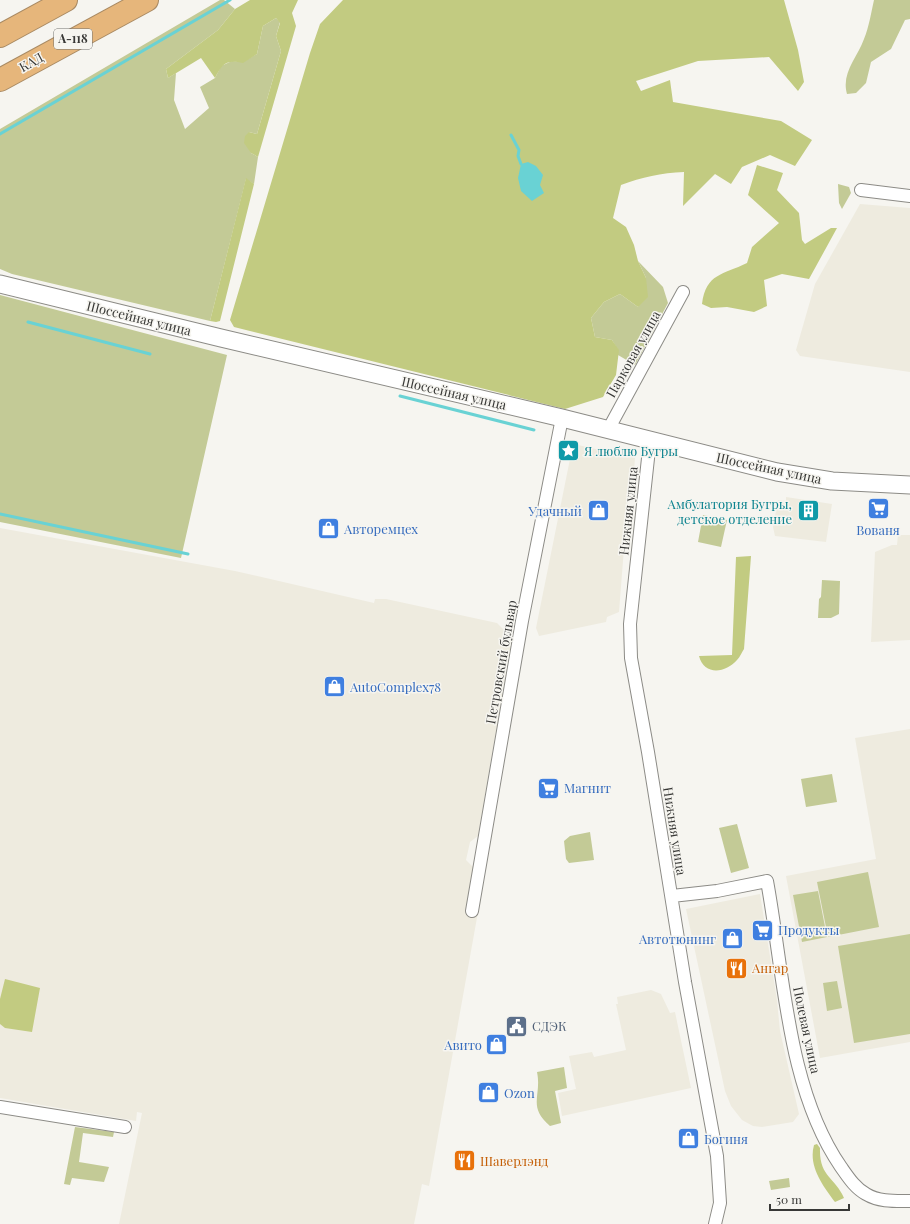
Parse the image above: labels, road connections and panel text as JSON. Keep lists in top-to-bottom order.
{
  "streets": {
    "highway": ["А-118", "КАД"],
    "main road": ["Шоссейная улица"],
    "street": [
      "Парковая улица",
      "Нижняя улица",
      "Петровский бульвар",
      "Полевая улица"
    ]
  },
  "crossings": [
    ["Шоссейная улица", "Парковая улица"],
    ["Шоссейная улица", "Нижняя улица"],
    ["Шоссейная улица", "Петровский бульвар"],
    ["Нижняя улица", "Полевая улица"]
  ],
  "places": {
    "place": ["Я люблю Бугры"],
    "supermarket": ["Вованя", "Магнит", "Продукты"],
    "shop": [
      "Удачный",
      "Авторемцех",
      "AutoComplex78",
      "Автотюнинг",
      "Авито",
      "Ozon",
      "Богиня"
    ],
    "building": ["Амбулатория Бугры, детское отделение"],
    "restaurant": ["Ангар", "Шаверлэнд"],
    "public building": ["СДЭК"]
  },
  "scale_bar": "50 m"
}
